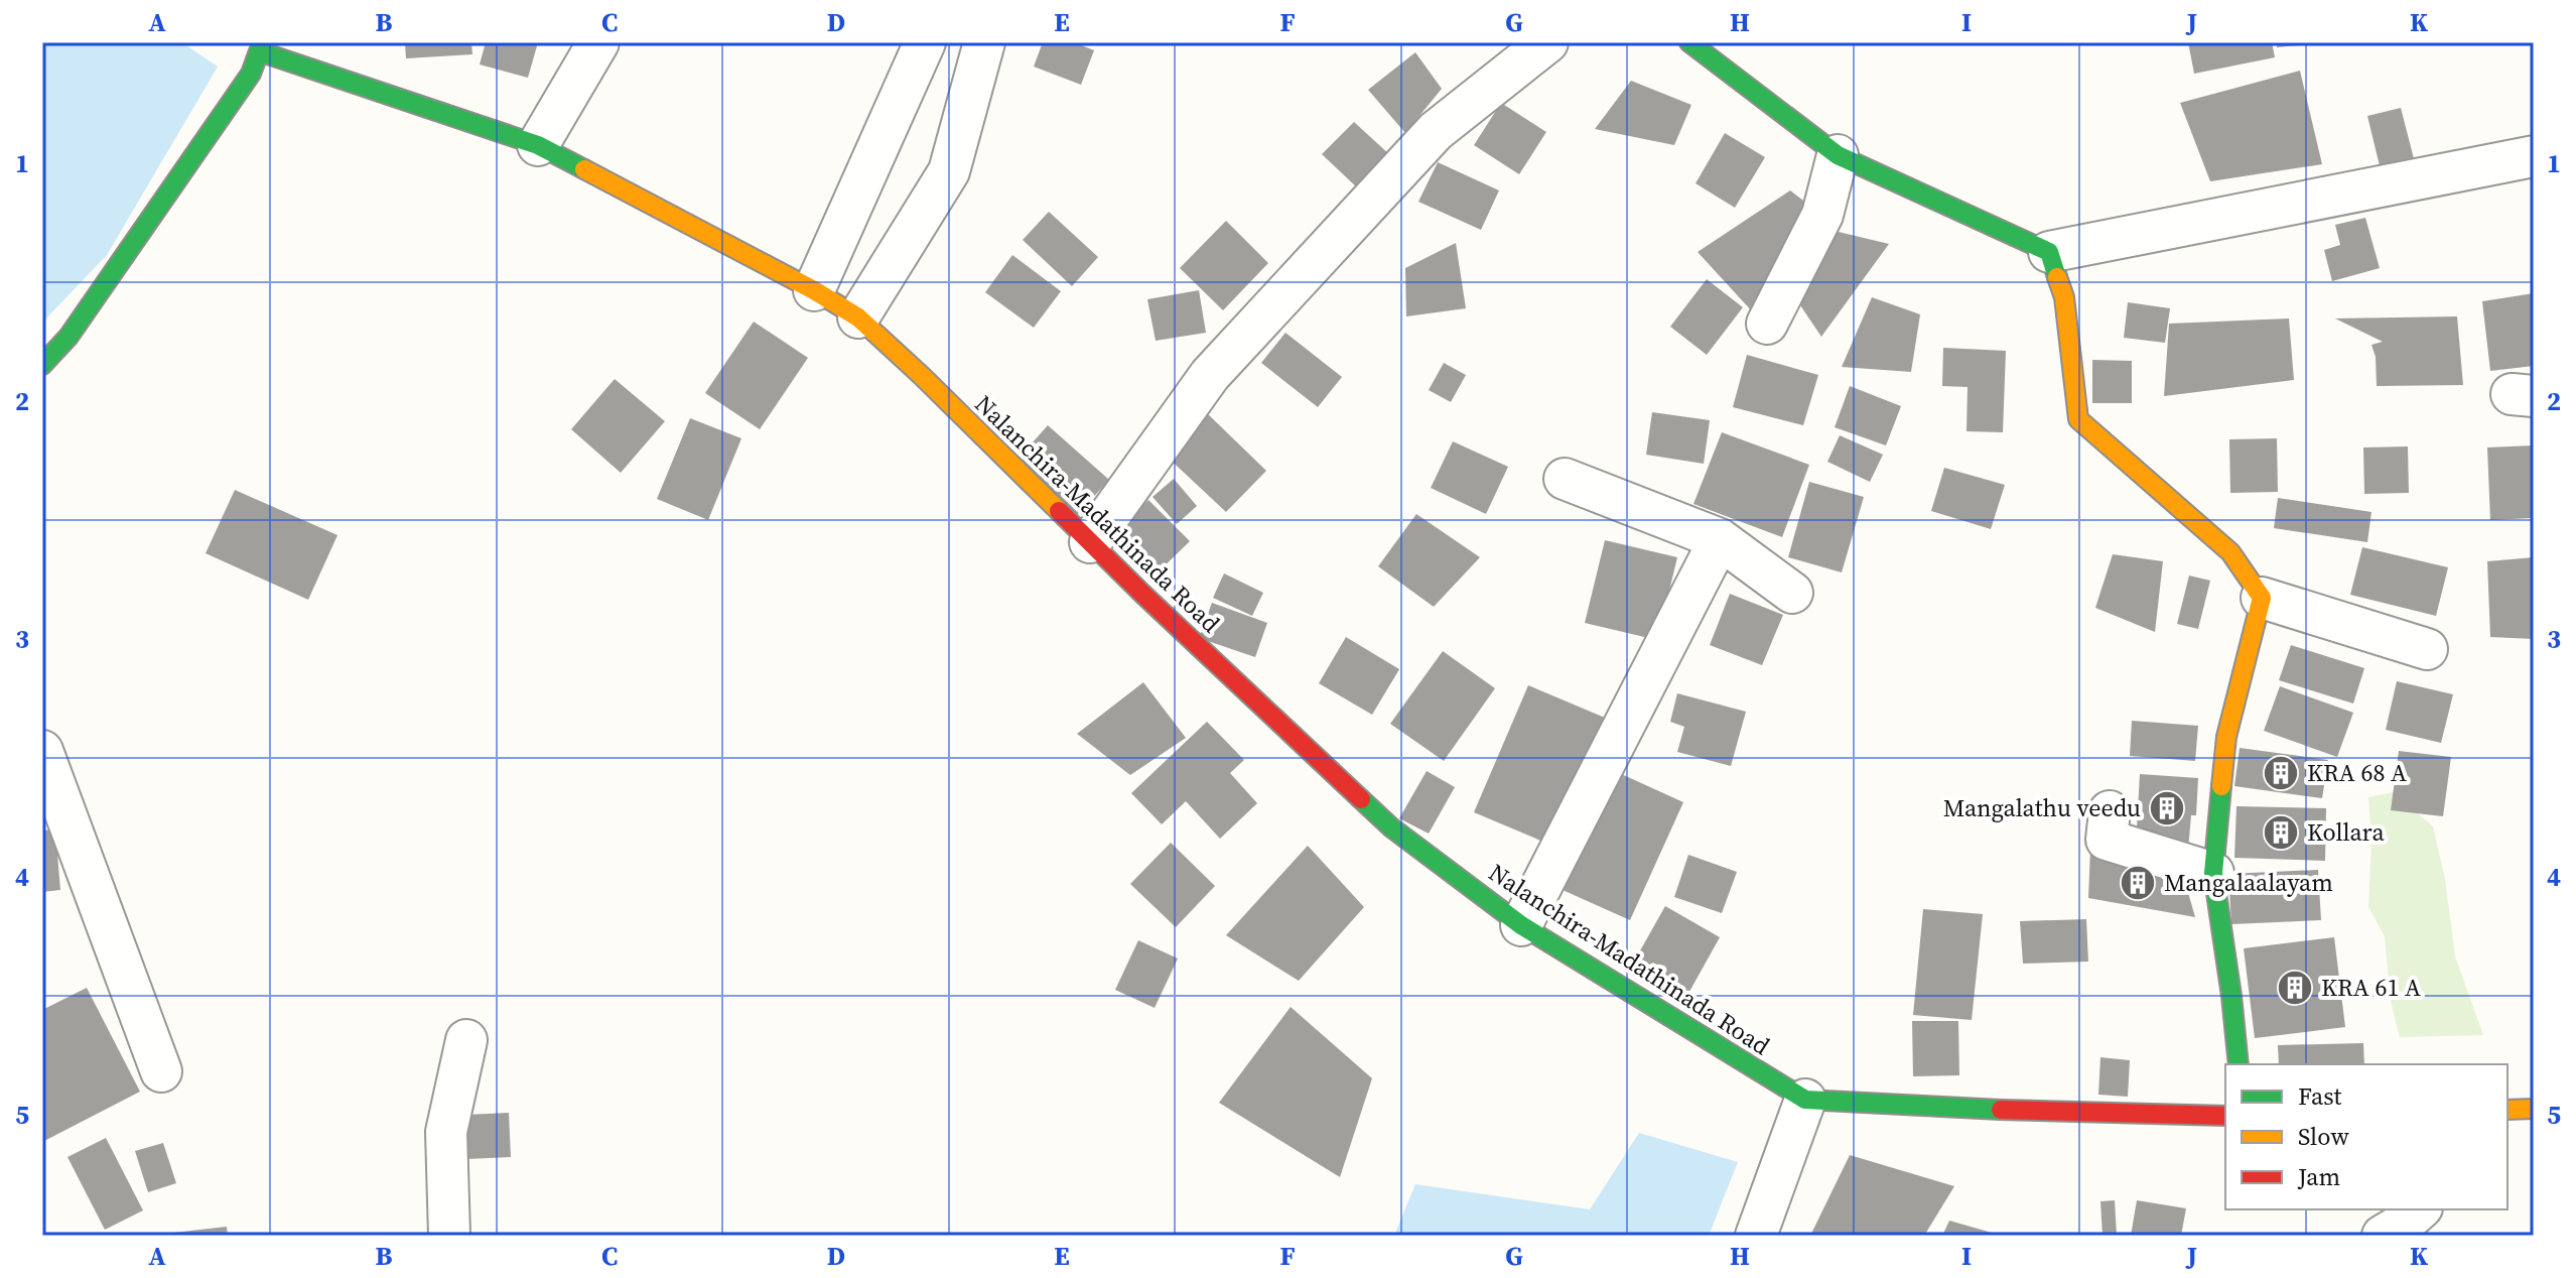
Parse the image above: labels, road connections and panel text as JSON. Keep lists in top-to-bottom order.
{
  "streets": {
    "street": ["Nalanchira-Madathinada Road"]
  },
  "places": {
    "building": [
      "KRA 68 A",
      "Mangalathu veedu",
      "Kollara",
      "Mangalaalayam",
      "KRA 61 A"
    ]
  },
  "legend": ["Fast", "Slow", "Jam"],
  "grid": {
    "columns": [
      "A",
      "B",
      "C",
      "D",
      "E",
      "F",
      "G",
      "H",
      "I",
      "J",
      "K"
    ],
    "rows": [
      "1",
      "2",
      "3",
      "4",
      "5"
    ]
  }
}
